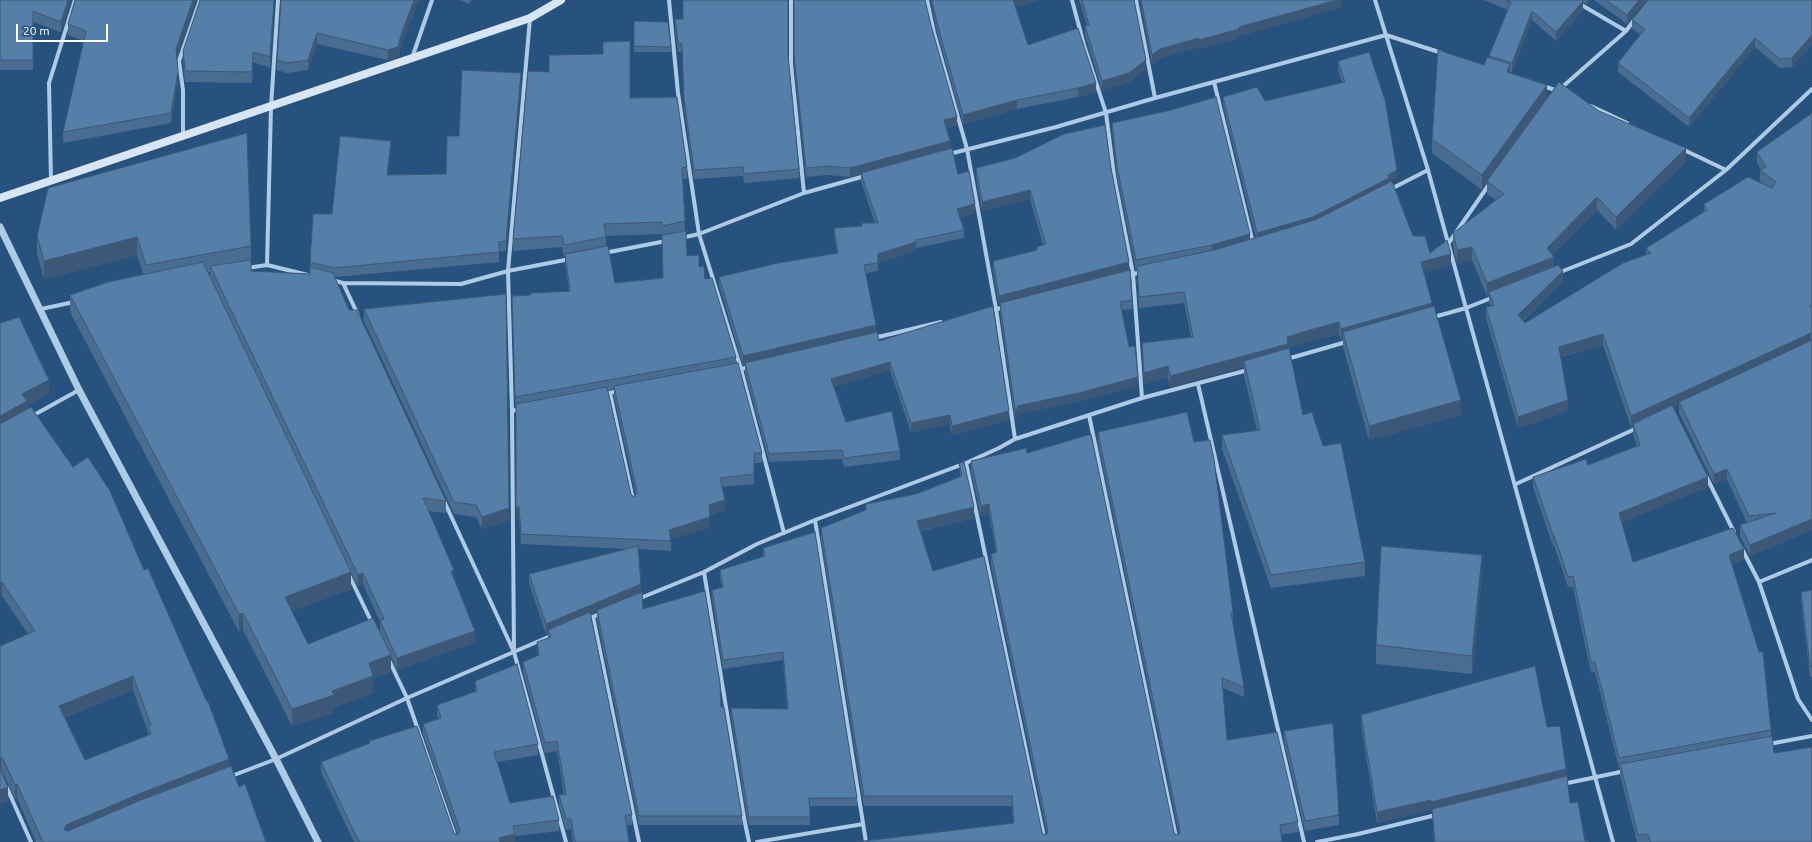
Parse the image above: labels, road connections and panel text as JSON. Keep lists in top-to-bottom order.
{
  "scale_bar": "20 m"
}
